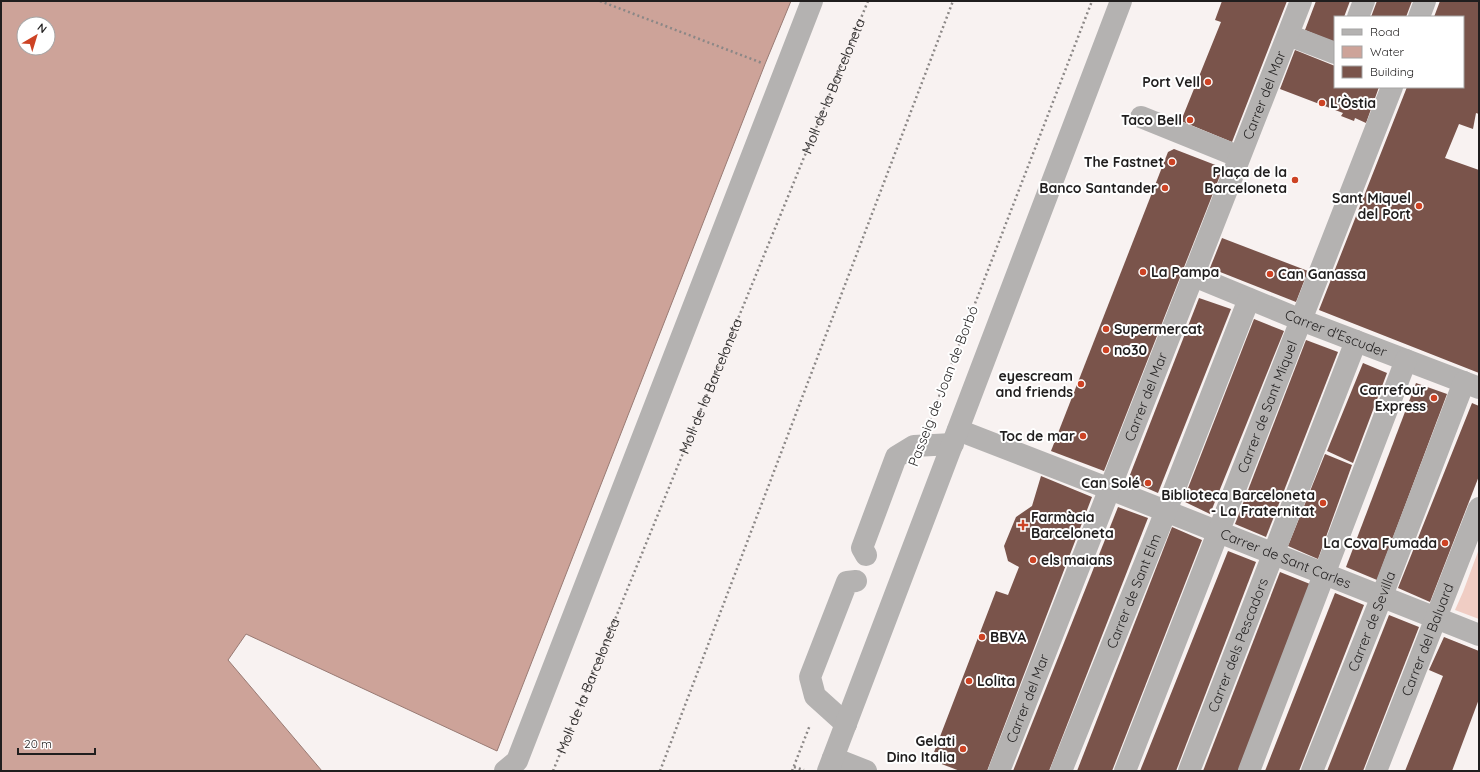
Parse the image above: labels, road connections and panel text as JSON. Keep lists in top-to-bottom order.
{
  "streets": {
    "street": [
      "Carrer del Mar",
      "Carrer d'Escuder",
      "Passeig de Joan de Borbó",
      "Carrer de Sant Miquel",
      "Carrer de Sant Carles",
      "Carrer de Sant Elm",
      "Carrer de Sevilla",
      "Carrer del Baluard",
      "Carrer dels Pescadors"
    ],
    "path": ["Moll de la Barceloneta"]
  },
  "crossings": [
    ["Carrer del Mar", "Carrer d'Escuder"],
    ["Carrer del Mar", "Carrer de Sant Carles"],
    ["Carrer d'Escuder", "Carrer de Sant Miquel"],
    ["Carrer d'Escuder", "Carrer de Sant Elm"],
    ["Carrer d'Escuder", "Carrer de Sevilla"],
    ["Carrer d'Escuder", "Carrer dels Pescadors"],
    ["Passeig de Joan de Borbó", "Carrer de Sant Carles"],
    ["Carrer de Sant Miquel", "Carrer de Sant Carles"],
    ["Carrer de Sant Carles", "Carrer de Sant Elm"],
    ["Carrer de Sant Carles", "Carrer de Sevilla"],
    ["Carrer de Sant Carles", "Carrer del Baluard"],
    ["Carrer de Sant Carles", "Carrer dels Pescadors"]
  ],
  "places": {
    "other": [
      "Port Vell",
      "L'Òstia",
      "Taco Bell",
      "The Fastnet",
      "Plaça de la Barceloneta",
      "Banco Santander",
      "Sant Miquel del Port",
      "La Pampa",
      "Can Ganassa",
      "Supermercat",
      "no30",
      "eyescream and friends",
      "Carrefour Express",
      "Toc de mar",
      "Can Solé",
      "Biblioteca Barceloneta - La Fraternitat",
      "La Cova Fumada",
      "els maians",
      "BBVA",
      "Lolita",
      "Gelati Dino Italia"
    ],
    "health": ["Farmàcia Barceloneta"]
  },
  "legend": ["Road", "Water", "Building"],
  "scale_bar": "20 m",
  "north": "top right"
}
